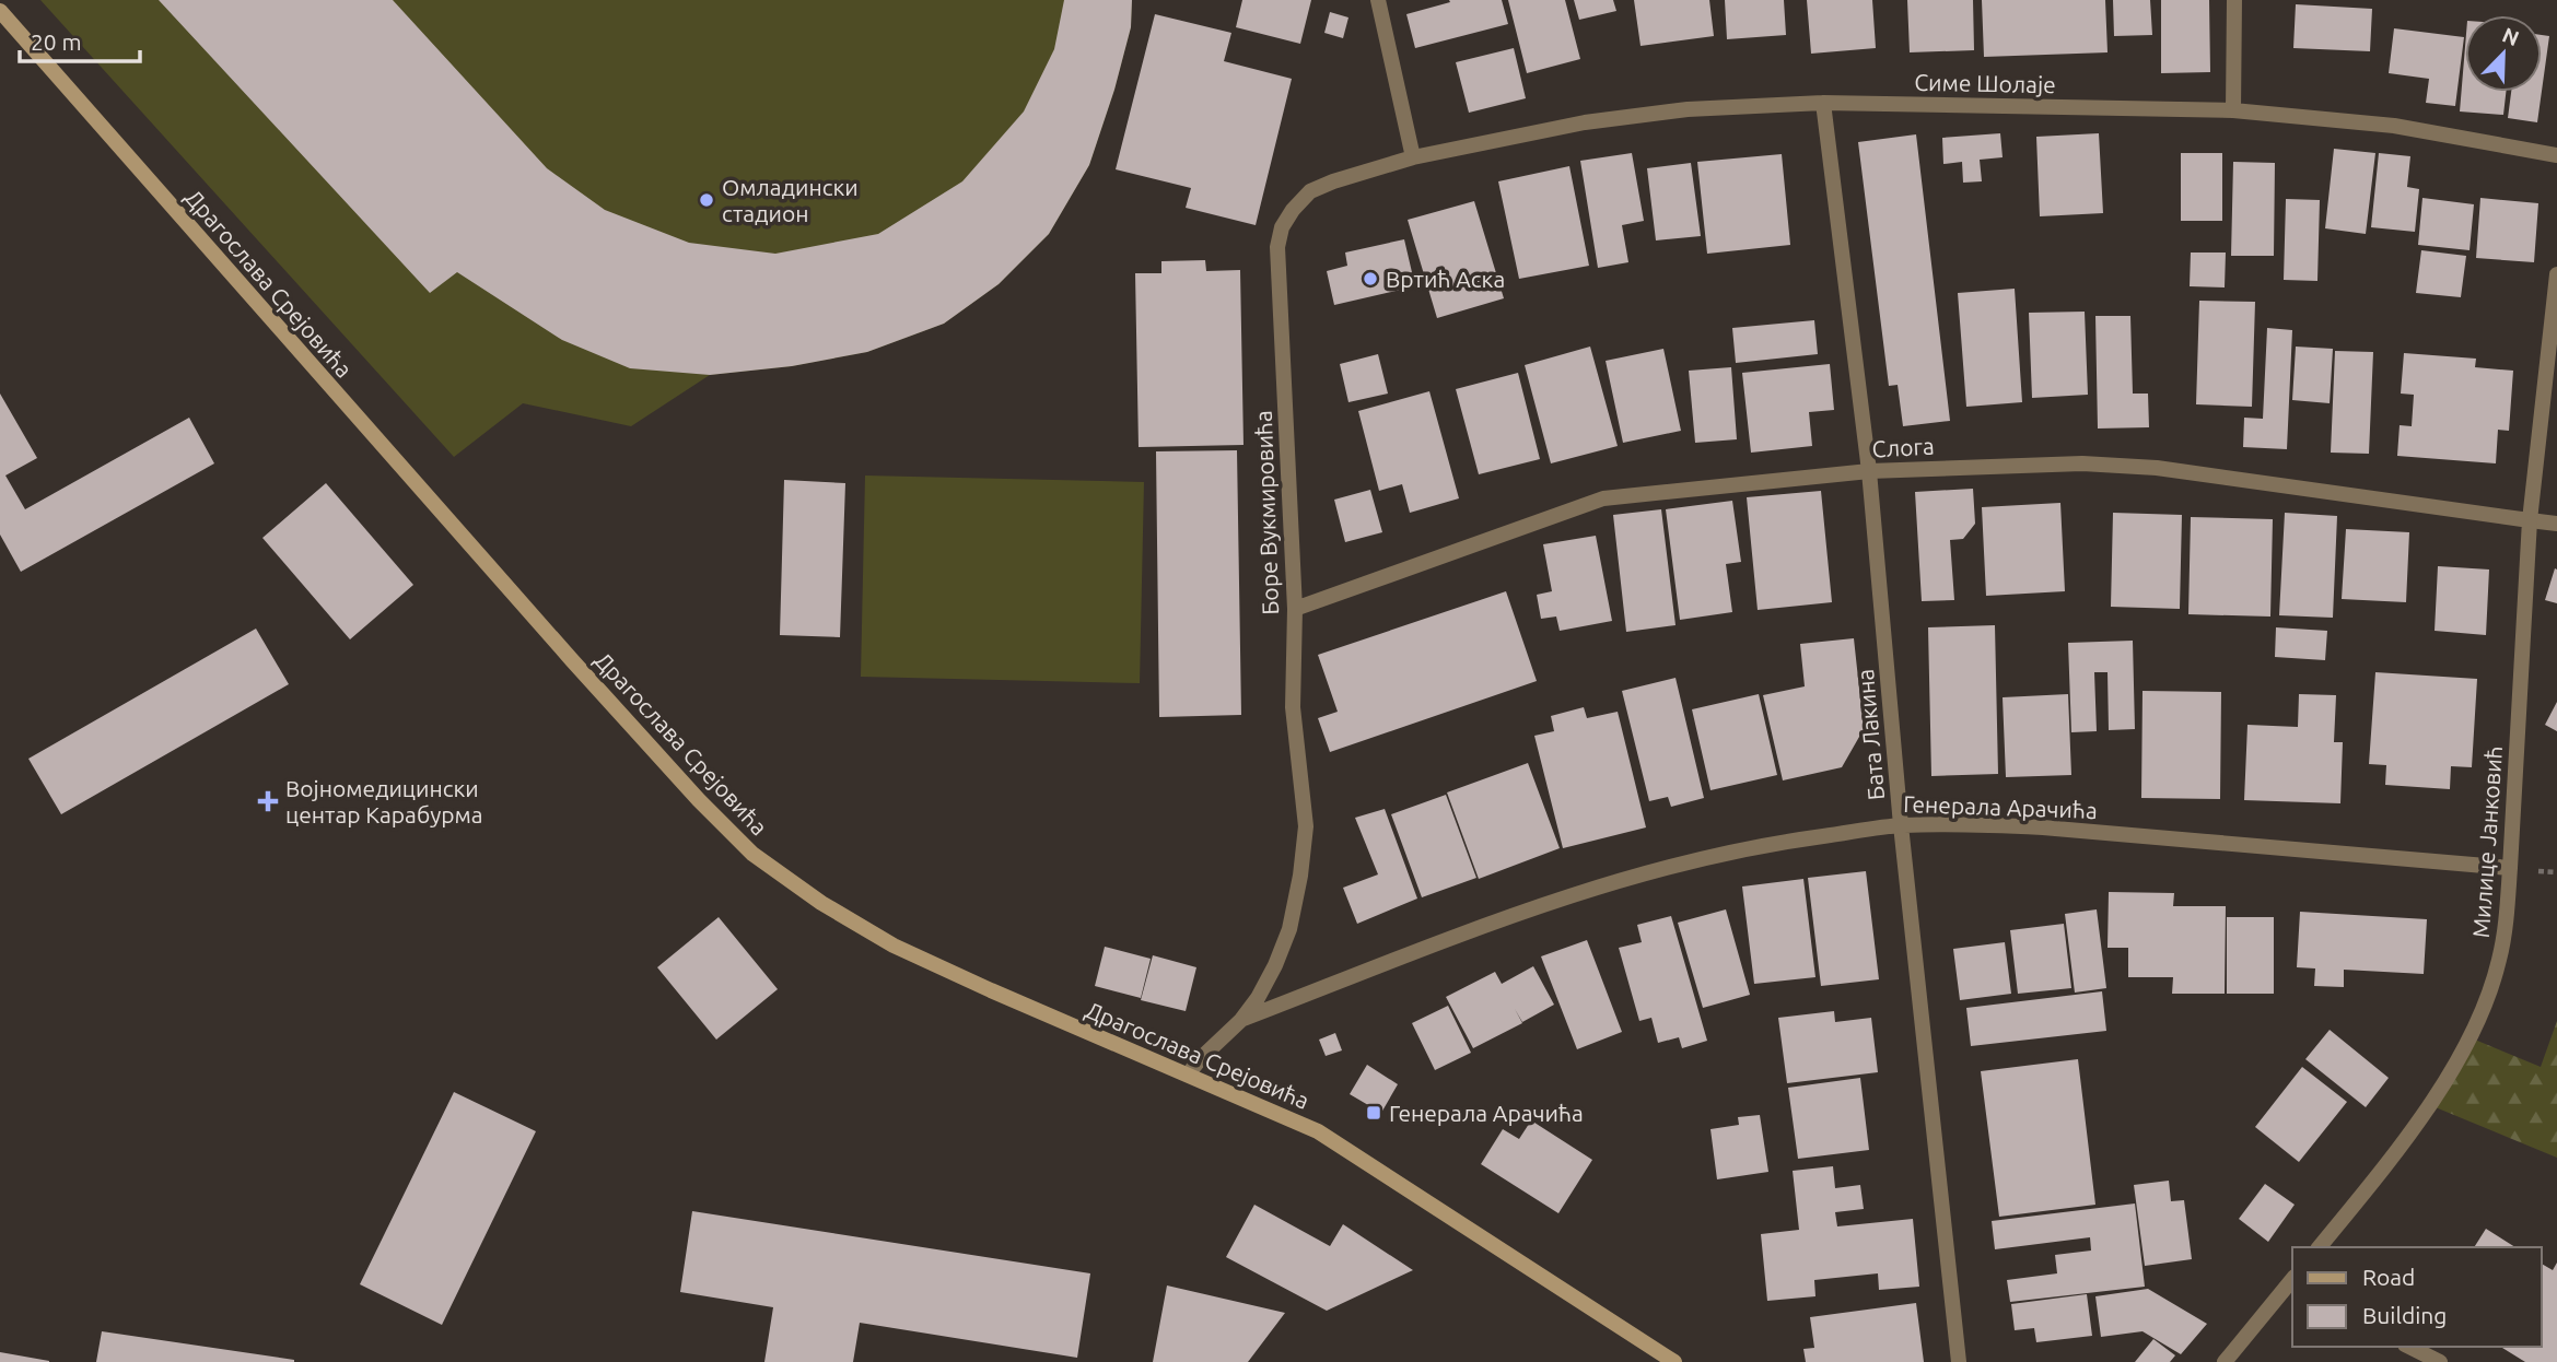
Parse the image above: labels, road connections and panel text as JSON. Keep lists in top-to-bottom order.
{
  "streets": {
    "main road": ["Драгослава Срејовића"],
    "street": [
      "Симе Шолаје",
      "Слога",
      "Боре Вукмировића",
      "Бата Лакина",
      "Генерала Арачића",
      "Милице Јанковић"
    ]
  },
  "crossings": [
    ["Симе Шолаје", "Боре Вукмировића"],
    ["Симе Шолаје", "Бата Лакина"],
    ["Драгослава Срејовића", "Боре Вукмировића"],
    ["Слога", "Боре Вукмировића"],
    ["Слога", "Бата Лакина"],
    ["Слога", "Милице Јанковић"],
    ["Боре Вукмировића", "Генерала Арачића"],
    ["Бата Лакина", "Генерала Арачића"],
    ["Генерала Арачића", "Милице Јанковић"]
  ],
  "places": {
    "other": ["Омладински стадион", "Вртић Аска"],
    "health": ["Војномедицински центар Карабурма"],
    "transit": ["Генерала Арачића"]
  },
  "legend": ["Road", "Building"],
  "scale_bar": "20 m",
  "north": "top right"
}
